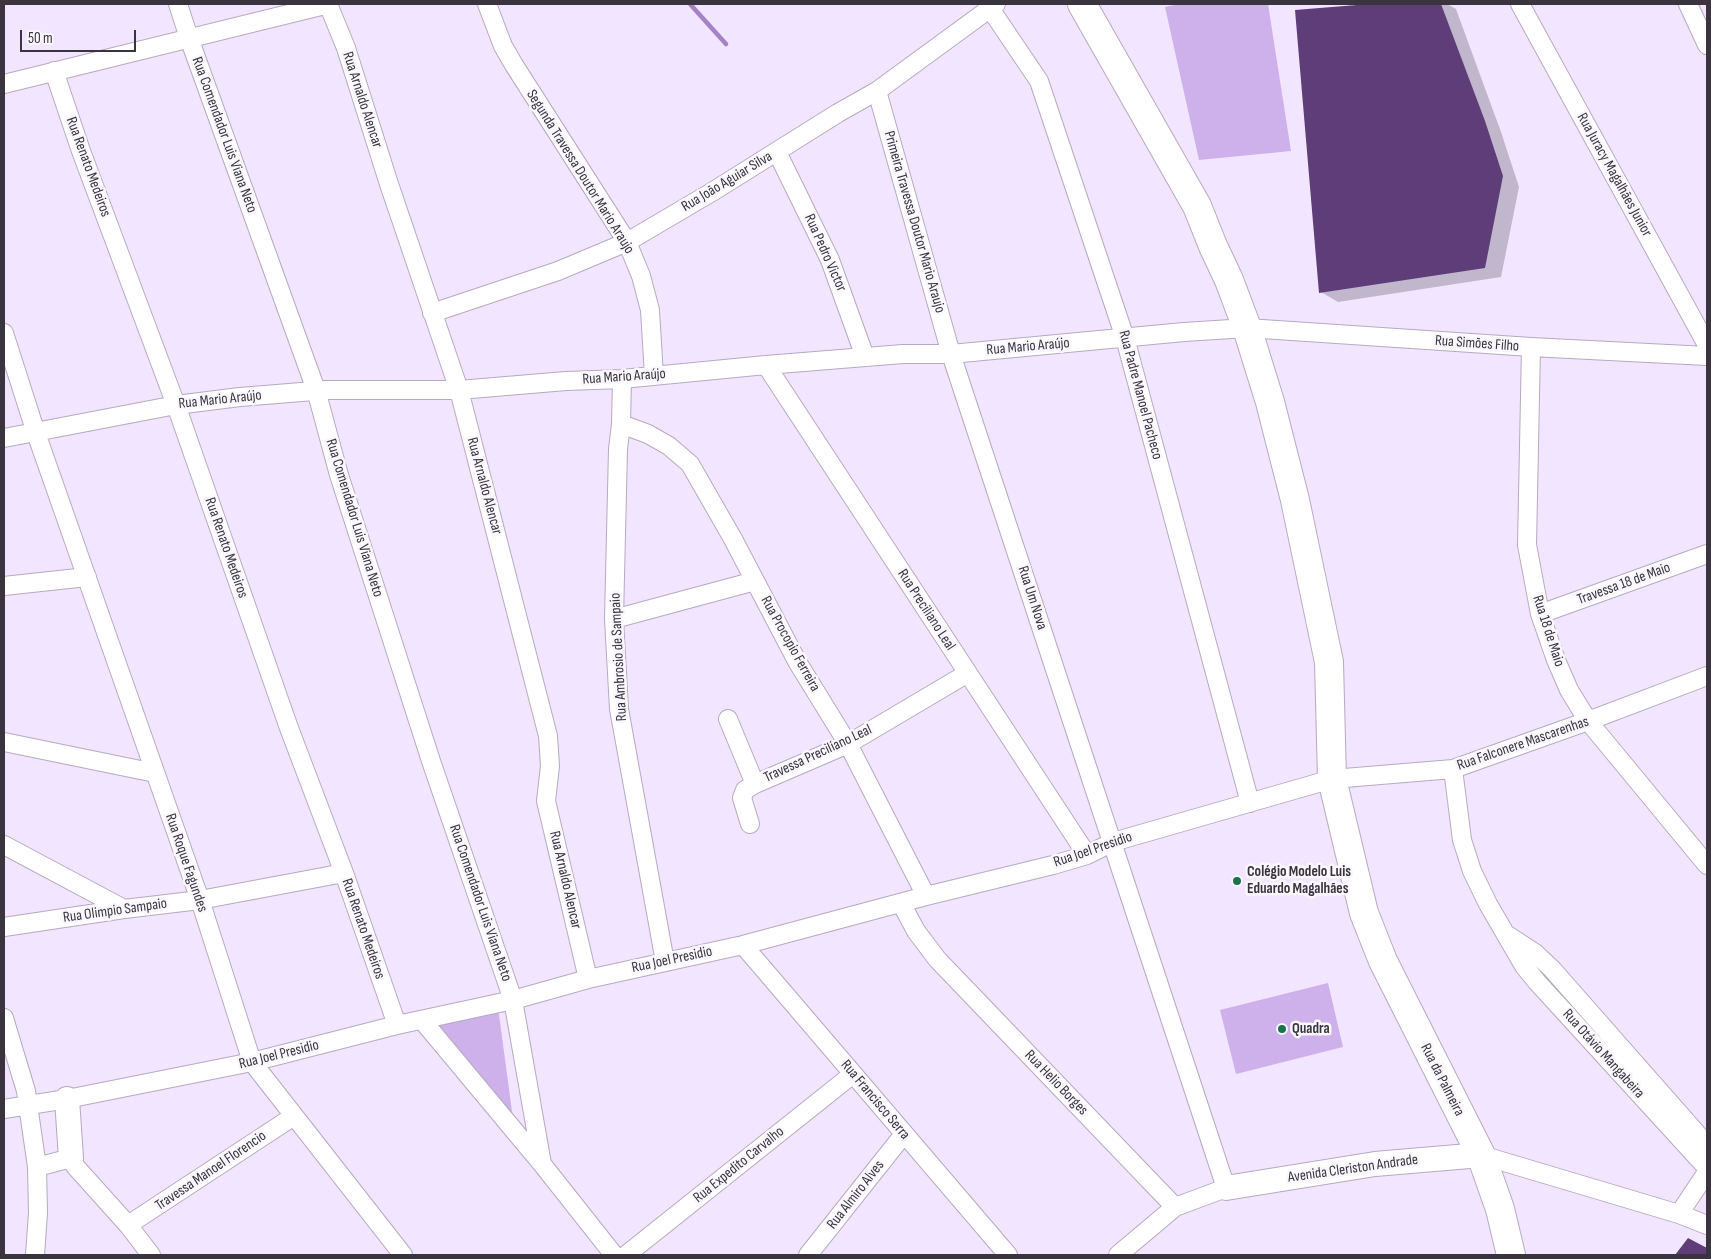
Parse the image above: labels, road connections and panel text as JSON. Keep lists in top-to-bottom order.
{
  "streets": {
    "main road": ["Rua da Palmeira"],
    "street": [
      "Rua Arnaldo Alencar",
      "Rua Comendador Luis Viana Neto",
      "Rua Renato Medeiros",
      "Segunda Travessa Doutor Mario Araujo",
      "Rua Juracy Magalhães Junior",
      "Rua João Aguiar Silva",
      "Primeira Travessa Doutor Mario Araujo",
      "Rua Pedro Victor",
      "Rua Simões Filho",
      "Rua Mario Araújo",
      "Rua Padre Manoel Pacheco",
      "Travessa 18 de Maio",
      "Rua Um Nova",
      "Rua Preciliano Leal",
      "Rua 18 de Maio",
      "Rua Procopio Ferreira",
      "Rua Ambrosio de Sampaio",
      "Rua Falconere Mascarenhas",
      "Travessa Preciliano Leal",
      "Rua Joel Presidio",
      "Rua Roque Fagundes",
      "Rua Olimpio Sampaio",
      "Rua Otávio Mangabeira",
      "Rua Helio Borges",
      "Rua Francisco Serra",
      "Rua Expedito Carvalho",
      "Avenida Cleriston Andrade",
      "Travessa Manoel Florencio",
      "Rua Almiro Alves"
    ]
  },
  "crossings": [
    ["Rua Arnaldo Alencar", "Rua João Aguiar Silva"],
    ["Rua Arnaldo Alencar", "Rua Mario Araújo"],
    ["Rua Arnaldo Alencar", "Rua Joel Presidio"],
    ["Rua Comendador Luis Viana Neto", "Rua Mario Araújo"],
    ["Rua Comendador Luis Viana Neto", "Rua Joel Presidio"],
    ["Rua Renato Medeiros", "Rua Mario Araújo"],
    ["Rua Renato Medeiros", "Rua Joel Presidio"],
    ["Rua Renato Medeiros", "Rua Olimpio Sampaio"],
    ["Segunda Travessa Doutor Mario Araujo", "Rua João Aguiar Silva"],
    ["Segunda Travessa Doutor Mario Araujo", "Rua Mario Araújo"],
    ["Rua João Aguiar Silva", "Primeira Travessa Doutor Mario Araujo"],
    ["Rua João Aguiar Silva", "Rua Pedro Victor"],
    ["Rua João Aguiar Silva", "Rua Padre Manoel Pacheco"],
    ["Primeira Travessa Doutor Mario Araujo", "Rua Mario Araújo"],
    ["Primeira Travessa Doutor Mario Araujo", "Rua Um Nova"],
    ["Rua Pedro Victor", "Rua Mario Araújo"],
    ["Rua Simões Filho", "Rua Mario Araújo"],
    ["Rua Simões Filho", "Rua 18 de Maio"],
    ["Rua Simões Filho", "Rua da Palmeira"],
    ["Rua Mario Araújo", "Rua Padre Manoel Pacheco"],
    ["Rua Mario Araújo", "Rua Um Nova"],
    ["Rua Mario Araújo", "Rua Preciliano Leal"],
    ["Rua Mario Araújo", "Rua Ambrosio de Sampaio"],
    ["Rua Mario Araújo", "Rua Roque Fagundes"],
    ["Rua Mario Araújo", "Rua da Palmeira"],
    ["Rua Padre Manoel Pacheco", "Rua Joel Presidio"],
    ["Travessa 18 de Maio", "Rua 18 de Maio"],
    ["Rua Um Nova", "Rua Joel Presidio"],
    ["Rua Um Nova", "Avenida Cleriston Andrade"],
    ["Rua Preciliano Leal", "Travessa Preciliano Leal"],
    ["Rua Preciliano Leal", "Rua Joel Presidio"],
    ["Rua 18 de Maio", "Rua Falconere Mascarenhas"],
    ["Rua Procopio Ferreira", "Rua Ambrosio de Sampaio"],
    ["Rua Procopio Ferreira", "Travessa Preciliano Leal"],
    ["Rua Procopio Ferreira", "Rua Joel Presidio"],
    ["Rua Ambrosio de Sampaio", "Rua Joel Presidio"],
    ["Rua Falconere Mascarenhas", "Rua Joel Presidio"],
    ["Rua Falconere Mascarenhas", "Rua Otávio Mangabeira"],
    ["Rua Falconere Mascarenhas", "Rua da Palmeira"],
    ["Rua Joel Presidio", "Rua Roque Fagundes"],
    ["Rua Joel Presidio", "Rua da Palmeira"],
    ["Rua Joel Presidio", "Rua Helio Borges"],
    ["Rua Joel Presidio", "Rua Francisco Serra"],
    ["Rua Roque Fagundes", "Rua Olimpio Sampaio"],
    ["Rua Roque Fagundes", "Travessa Manoel Florencio"],
    ["Rua da Palmeira", "Avenida Cleriston Andrade"],
    ["Rua Francisco Serra", "Rua Expedito Carvalho"],
    ["Rua Francisco Serra", "Rua Almiro Alves"]
  ],
  "places": ["Colégio Modelo Luis Eduardo Magalhães", "Quadra"],
  "scale_bar": "50 m"
}
